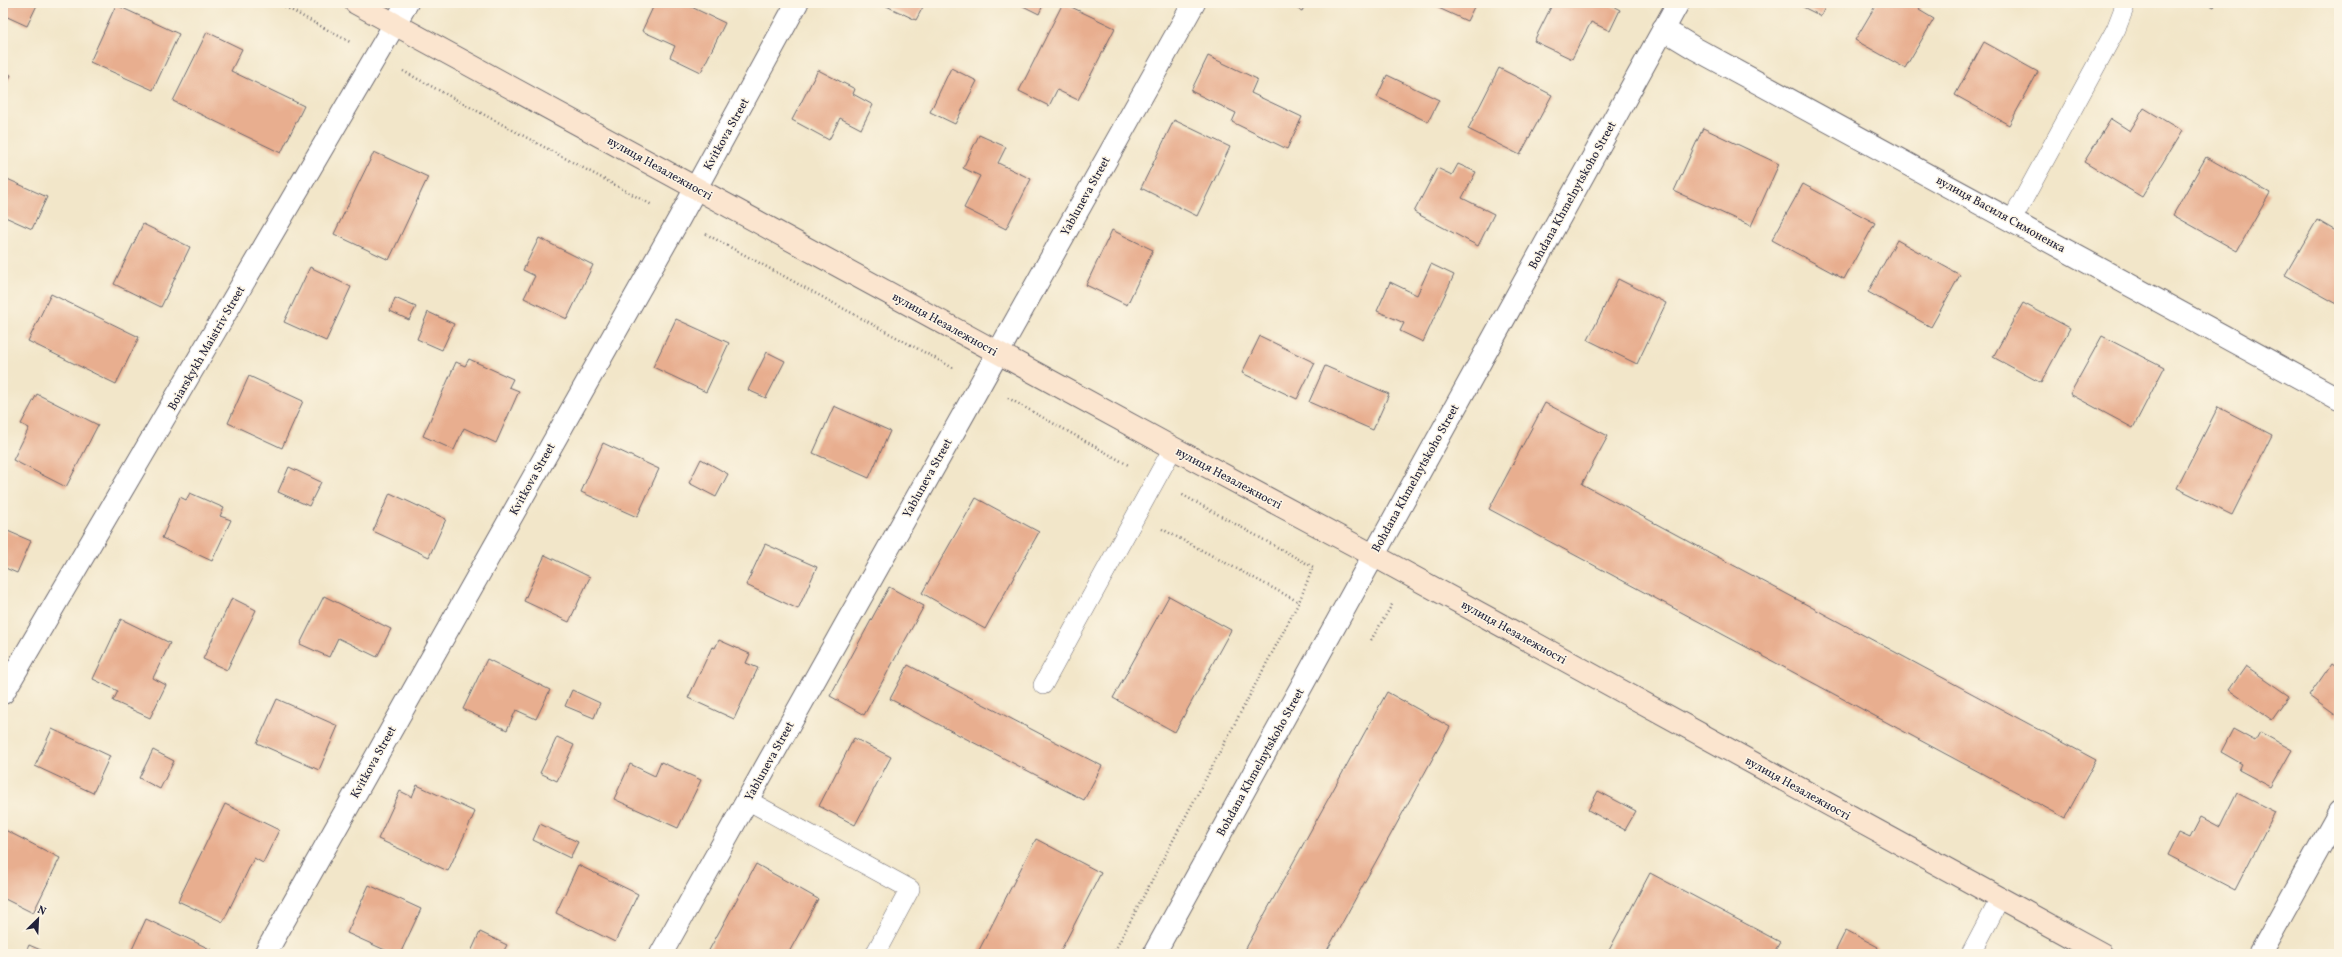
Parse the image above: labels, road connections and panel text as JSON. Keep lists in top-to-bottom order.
{
  "streets": {
    "main road": ["вулиця Незалежності"],
    "street": [
      "Kvitkova Street",
      "Bohdana Khmelnytskoho Street",
      "Yabluneva Street",
      "вулиця Василя Симоненка",
      "Boiarskykh Maistriv Street"
    ]
  },
  "crossings": [
    ["Kvitkova Street", "вулиця Незалежності"],
    ["вулиця Незалежності", "Bohdana Khmelnytskoho Street"],
    ["вулиця Незалежності", "Yabluneva Street"],
    ["вулиця Незалежності", "Boiarskykh Maistriv Street"],
    ["Bohdana Khmelnytskoho Street", "вулиця Василя Симоненка"]
  ],
  "north": "top right"
}
